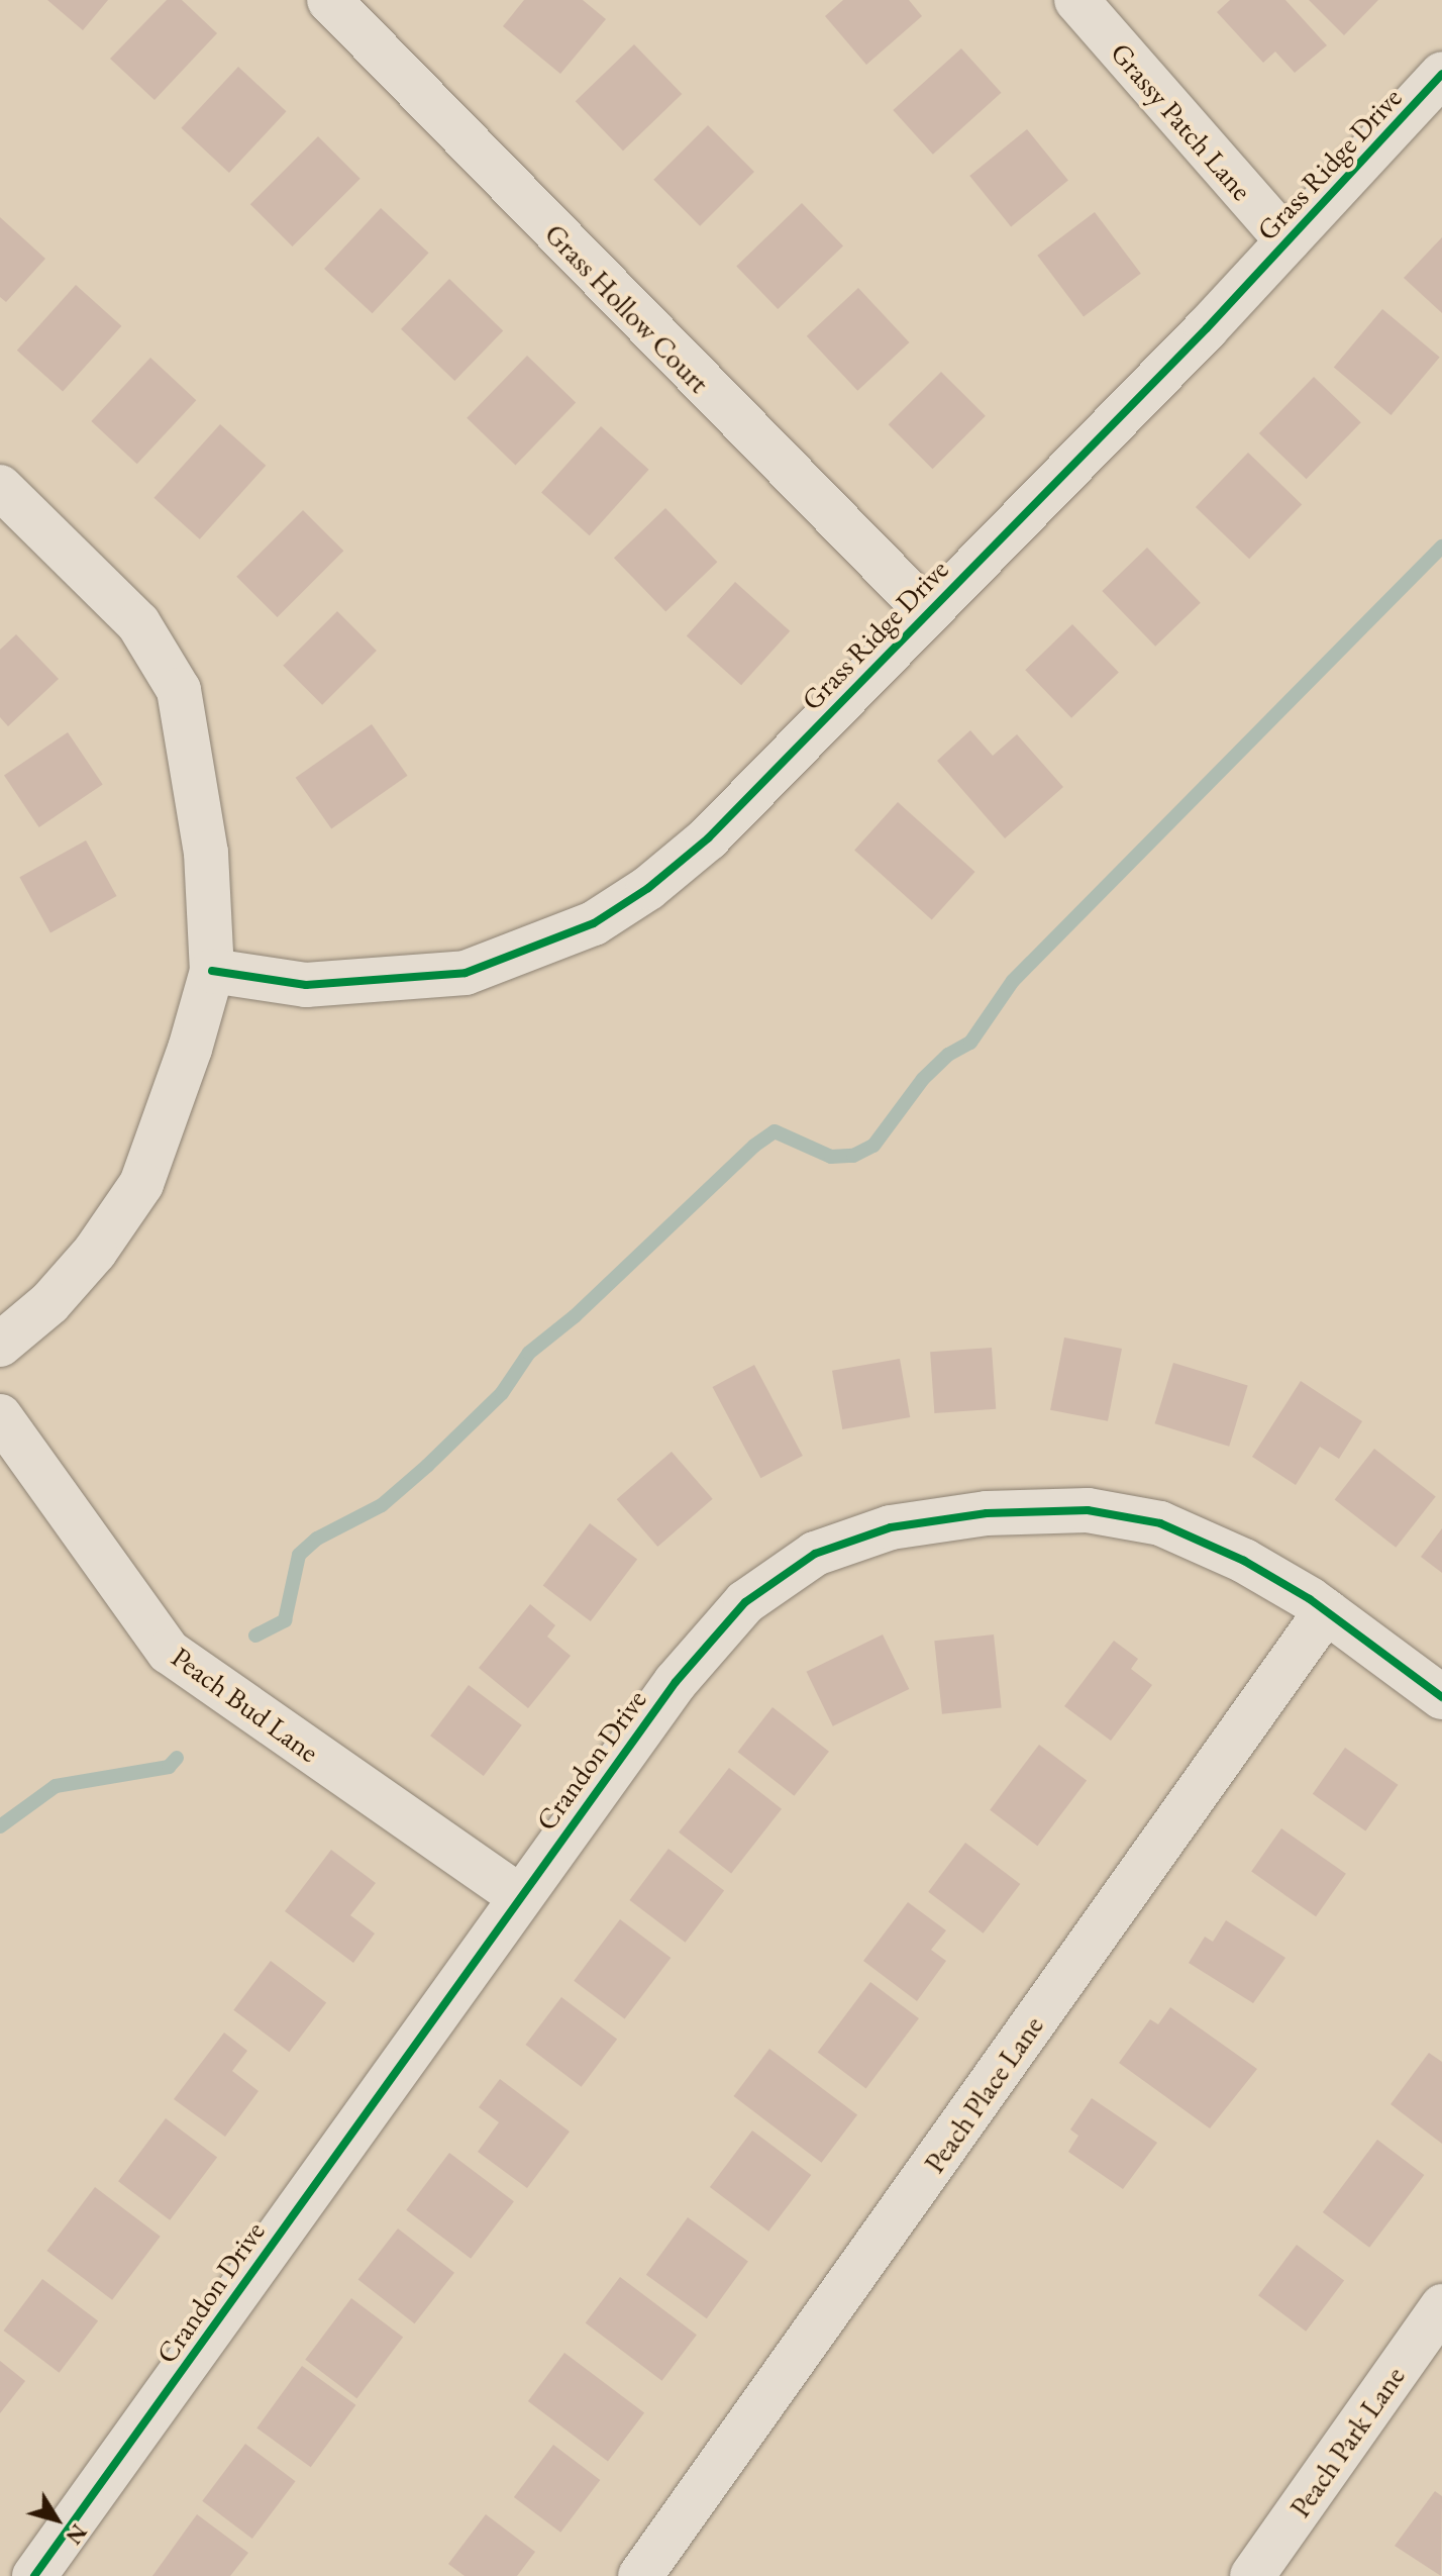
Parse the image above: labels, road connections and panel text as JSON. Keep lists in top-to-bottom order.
{
  "streets": {
    "street": [
      "Grassy Patch Lane",
      "Grass Ridge Drive",
      "Grass Hollow Court",
      "Peach Bud Lane",
      "Crandon Drive",
      "Peach Place Lane",
      "Peach Park Lane"
    ]
  },
  "crossings": [
    ["Grassy Patch Lane", "Grass Ridge Drive"],
    ["Grass Ridge Drive", "Grass Hollow Court"],
    ["Peach Bud Lane", "Crandon Drive"],
    ["Crandon Drive", "Peach Place Lane"]
  ],
  "north": "bottom right"
}
